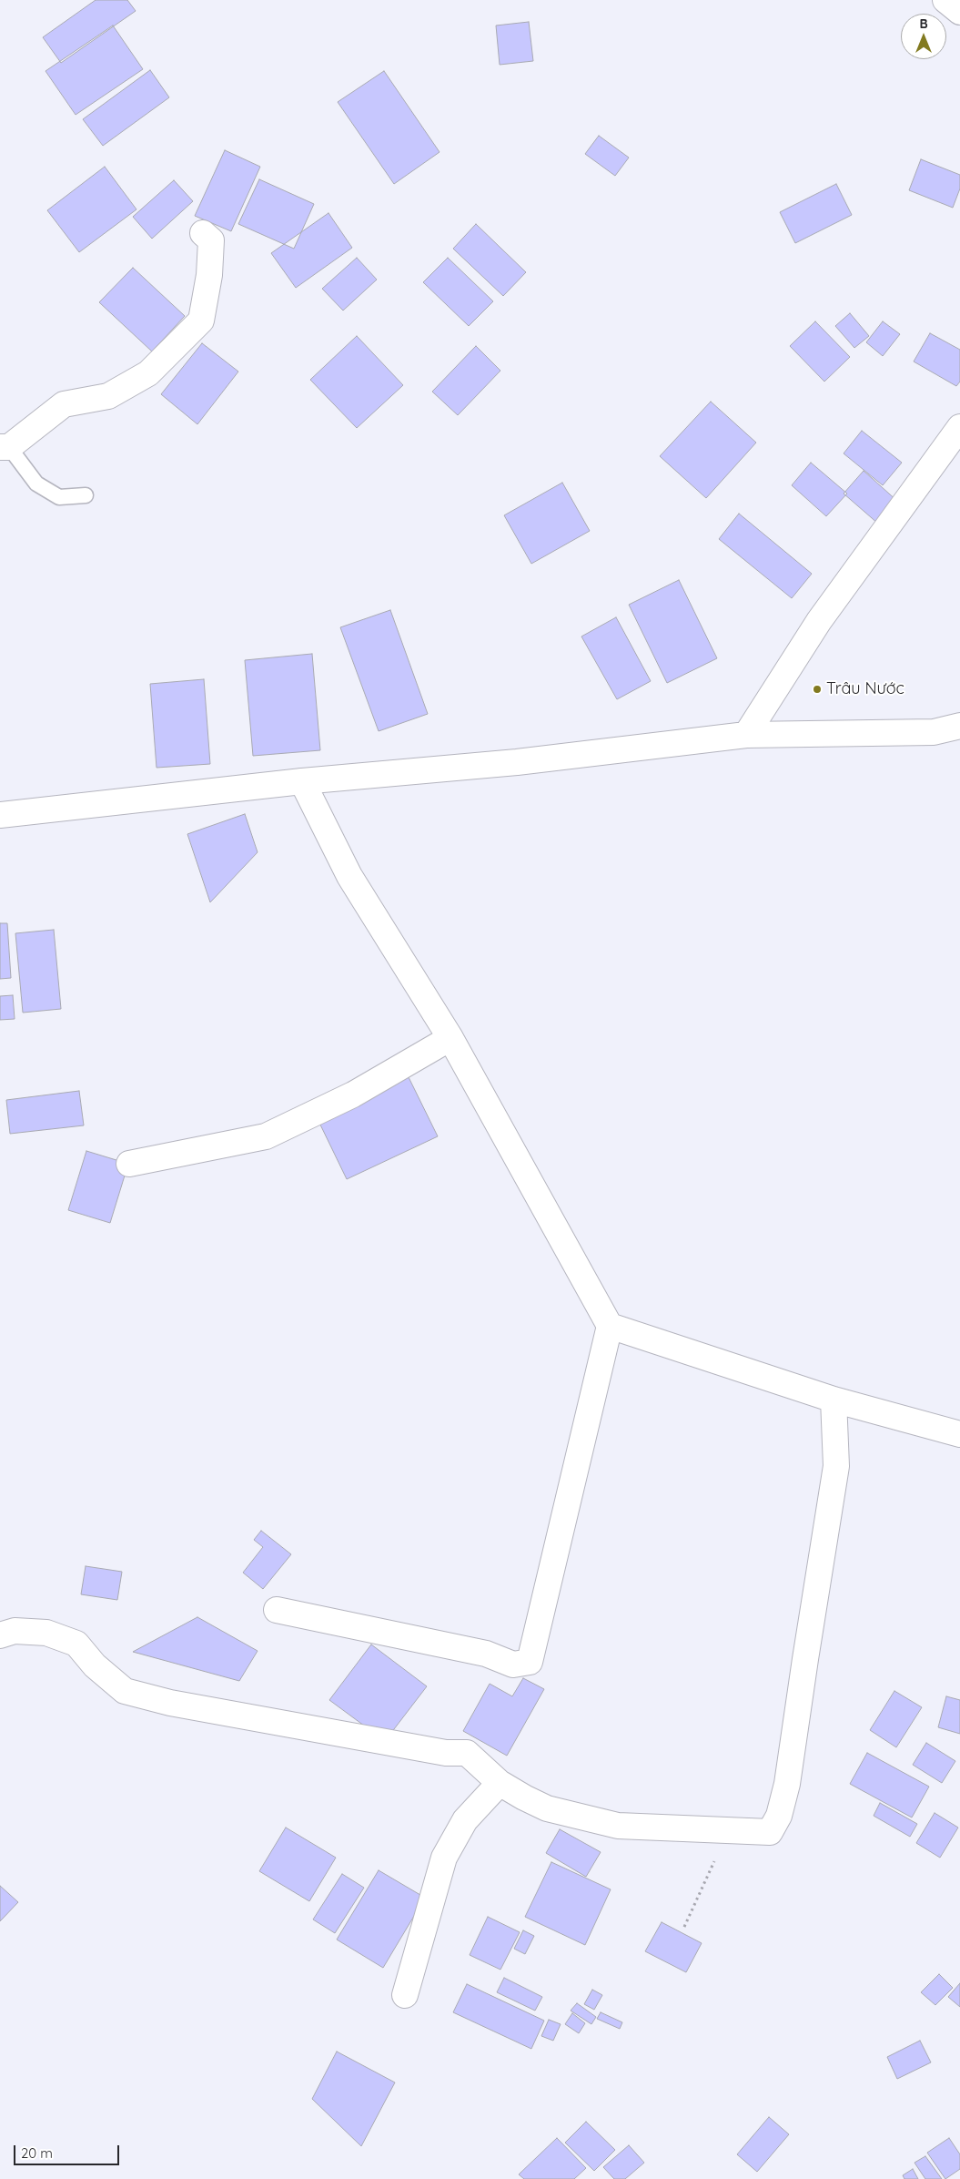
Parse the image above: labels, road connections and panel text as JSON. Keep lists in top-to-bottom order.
{
  "places": ["Trâu Nước"],
  "scale_bar": "20 m",
  "north": "top"
}
